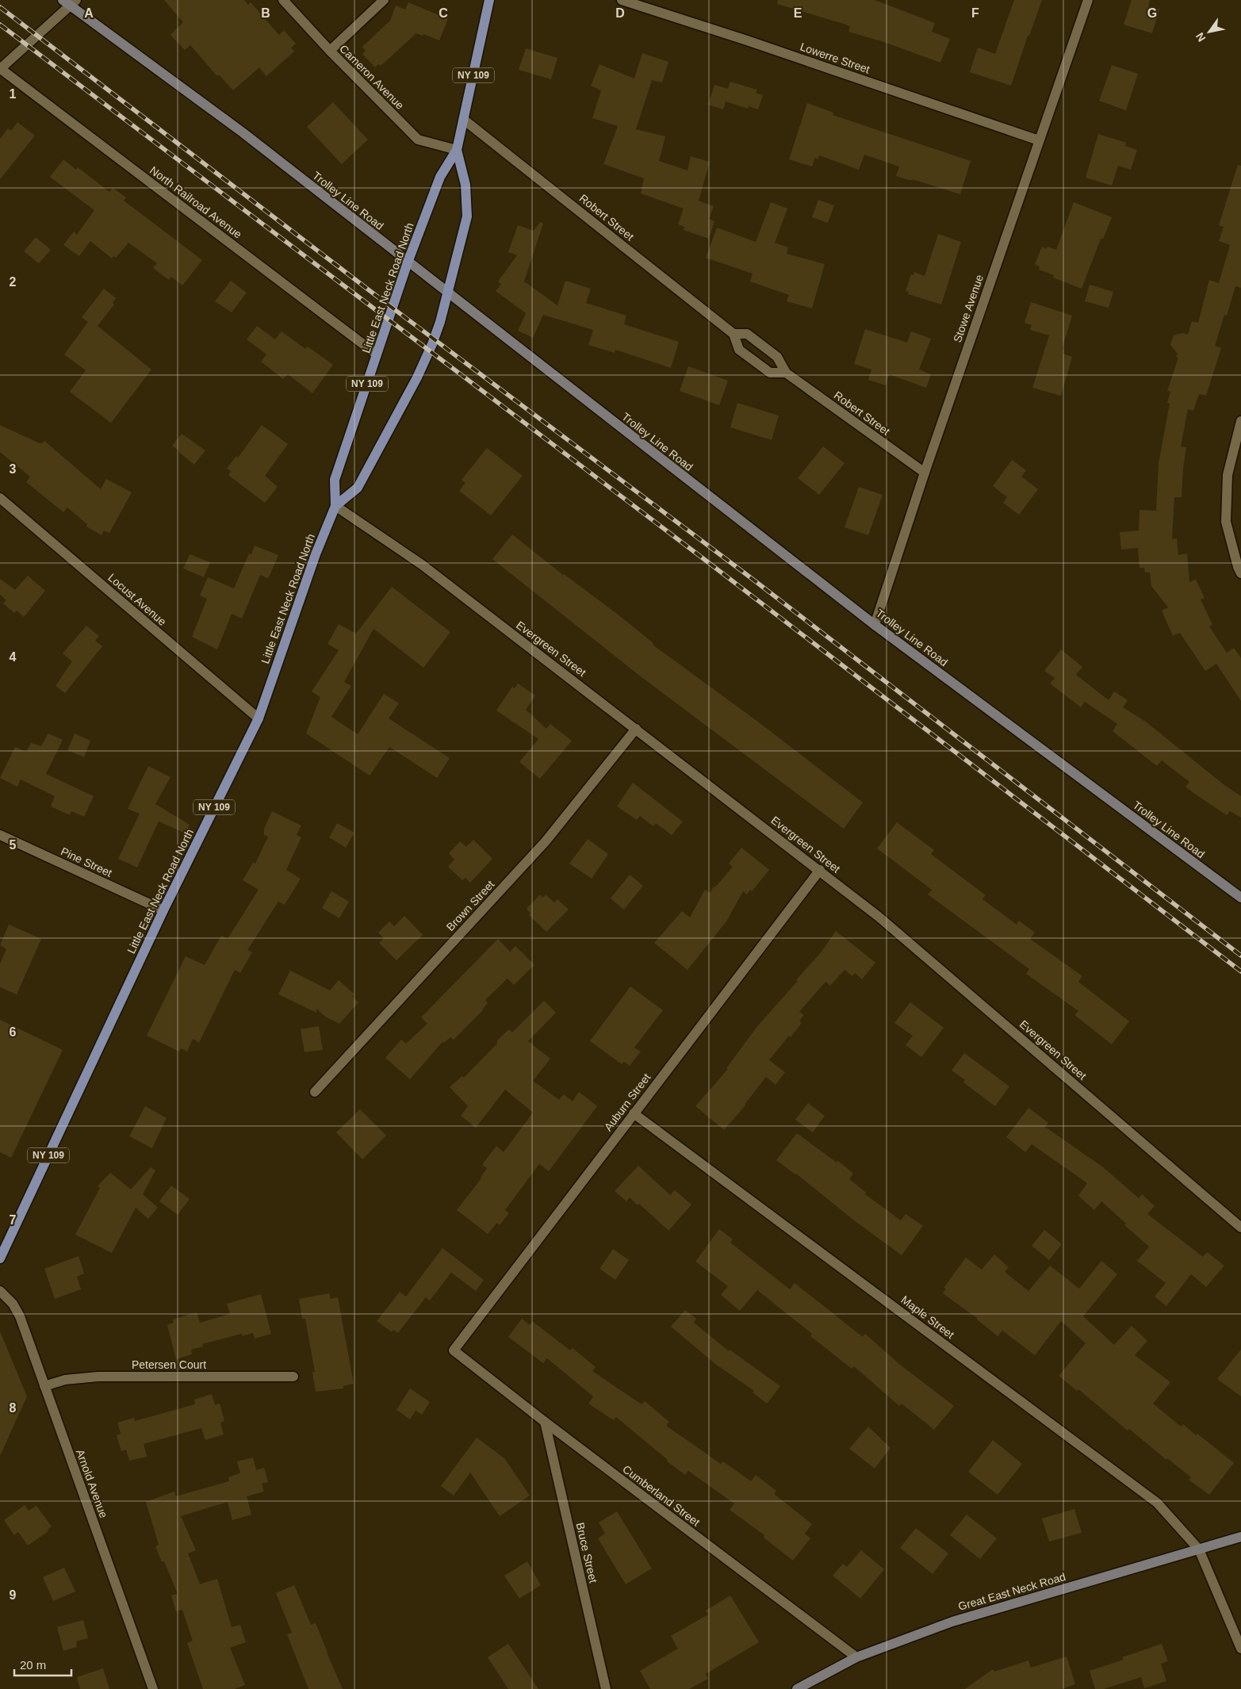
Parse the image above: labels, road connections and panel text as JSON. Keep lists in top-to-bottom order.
{
  "streets": {
    "main road": [
      "NY 109",
      "Trolley Line Road",
      "Little East Neck Road North",
      "Great East Neck Road"
    ],
    "street": [
      "Lowerre Street",
      "Cameron Avenue",
      "North Railroad Avenue",
      "Robert Street",
      "Stowe Avenue",
      "Locust Avenue",
      "Evergreen Street",
      "Pine Street",
      "Brown Street",
      "Auburn Street",
      "Maple Street",
      "Petersen Court",
      "Arnold Avenue",
      "Cumberland Street",
      "Bruce Street"
    ]
  },
  "crossings": [
    ["Lowerre Street", "Stowe Avenue"],
    ["Cameron Avenue", "Little East Neck Road North"],
    ["Trolley Line Road", "Little East Neck Road North"],
    ["Trolley Line Road", "Stowe Avenue"],
    ["North Railroad Avenue", "Little East Neck Road North"],
    ["Robert Street", "Little East Neck Road North"],
    ["Robert Street", "Stowe Avenue"],
    ["Little East Neck Road North", "Locust Avenue"],
    ["Little East Neck Road North", "Evergreen Street"],
    ["Little East Neck Road North", "Pine Street"],
    ["Evergreen Street", "Brown Street"],
    ["Evergreen Street", "Auburn Street"],
    ["Auburn Street", "Maple Street"],
    ["Auburn Street", "Cumberland Street"],
    ["Maple Street", "Great East Neck Road"],
    ["Petersen Court", "Arnold Avenue"],
    ["Cumberland Street", "Bruce Street"],
    ["Cumberland Street", "Great East Neck Road"]
  ],
  "scale_bar": "20 m",
  "north": "bottom left",
  "grid": {
    "columns": [
      "A",
      "B",
      "C",
      "D",
      "E",
      "F",
      "G"
    ],
    "rows": [
      "1",
      "2",
      "3",
      "4",
      "5",
      "6",
      "7",
      "8",
      "9"
    ]
  }
}
